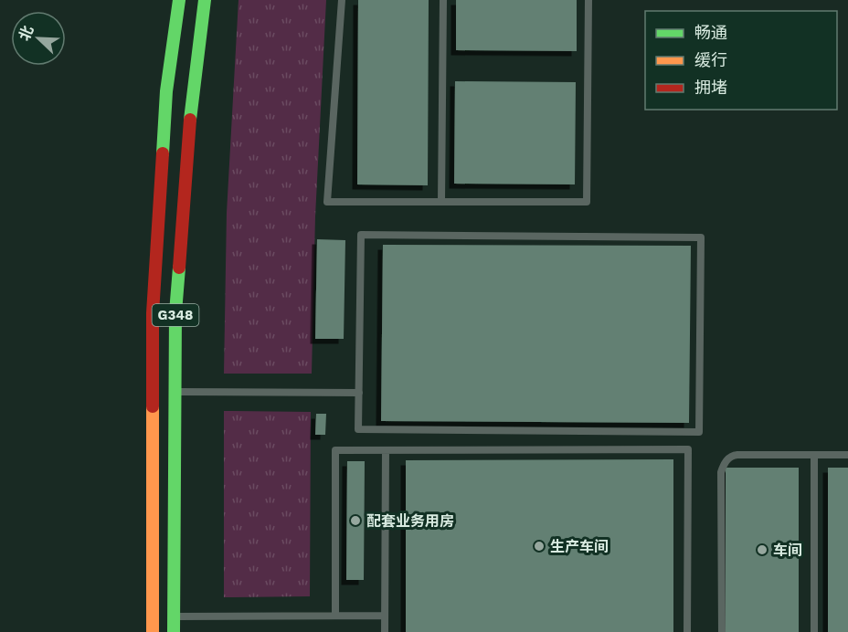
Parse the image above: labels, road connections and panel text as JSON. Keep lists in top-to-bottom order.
{
  "streets": {
    "highway": ["G348"]
  },
  "places": ["配套业务用房", "生产车间", "车间"],
  "legend": ["畅通", "缓行", "拥堵"],
  "north": "top left"
}
